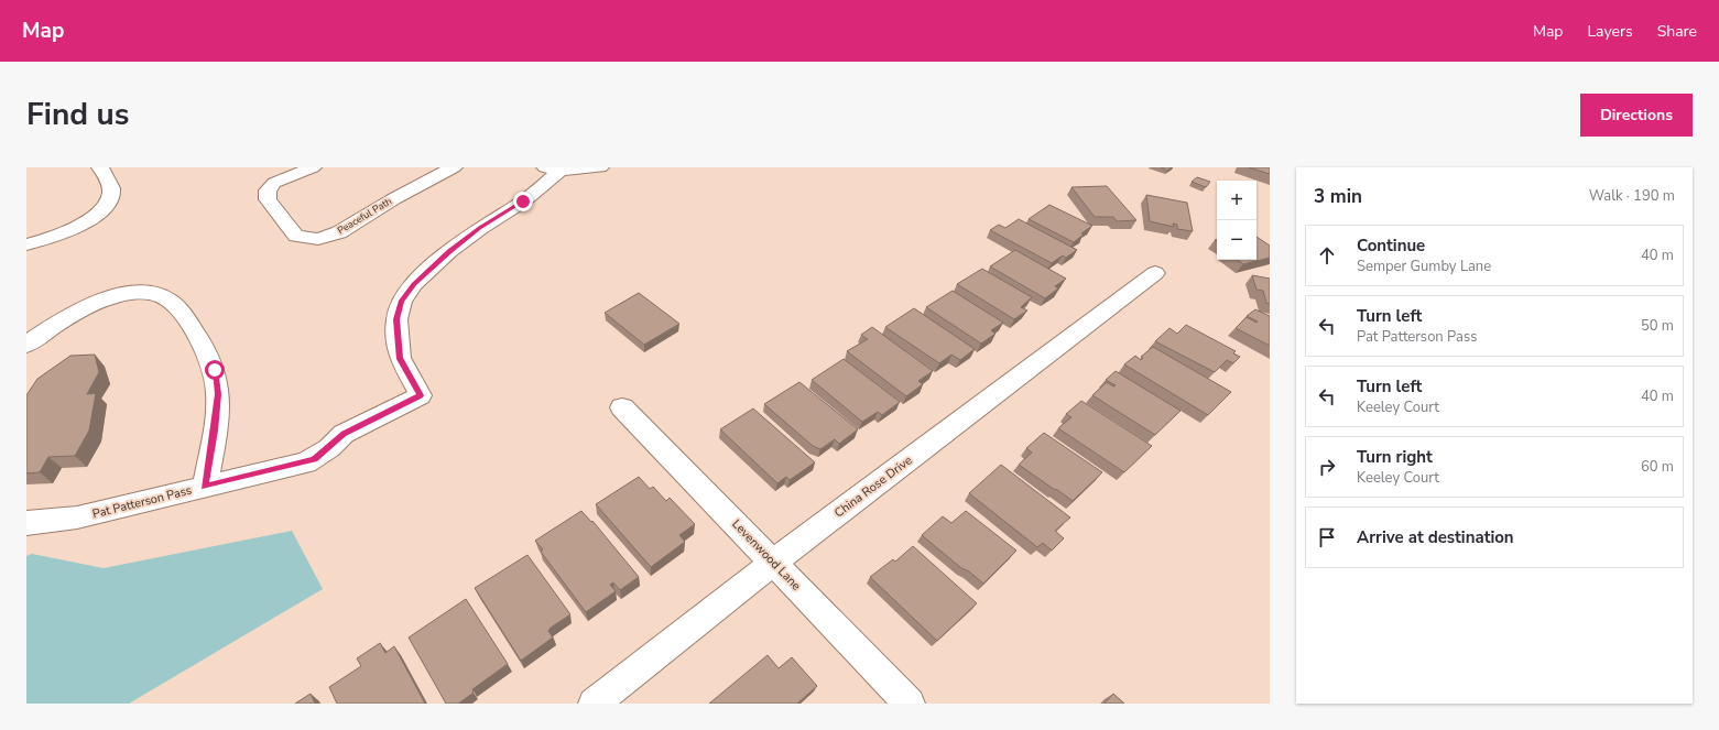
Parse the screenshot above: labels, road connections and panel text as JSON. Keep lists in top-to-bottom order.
{
  "streets": {
    "street": [
      "Peaceful Path",
      "China Rose Drive",
      "Pat Patterson Pass",
      "Levenwood Lane"
    ]
  },
  "crossings": [
    ["China Rose Drive", "Levenwood Lane"]
  ],
  "page": {
    "header": "Map",
    "nav": ["Map", "Layers", "Share"],
    "title": "Find us",
    "buttons": "Directions",
    "heading": ["3 min", "Walk · 190 m"],
    "map_buttons": ["+", "−"],
    "list": [
      ["Continue", "Semper Gumby Lane", "40 m"],
      ["Turn left", "Pat Patterson Pass", "50 m"],
      ["Turn left", "Keeley Court", "40 m"],
      ["Turn right", "Keeley Court", "60 m"],
      "Arrive at destination"
    ]
  }
}
